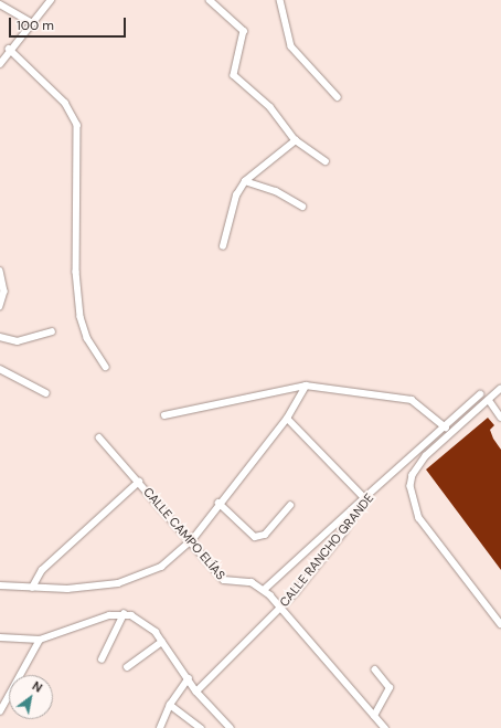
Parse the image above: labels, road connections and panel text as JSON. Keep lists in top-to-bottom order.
{
  "streets": {
    "street": ["CALLE CAMPO ELÍAS", "CALLE RANCHO GRANDE"]
  },
  "crossings": [
    ["CALLE CAMPO ELÍAS", "CALLE RANCHO GRANDE"]
  ],
  "scale_bar": "100 m",
  "north": "top right"
}
